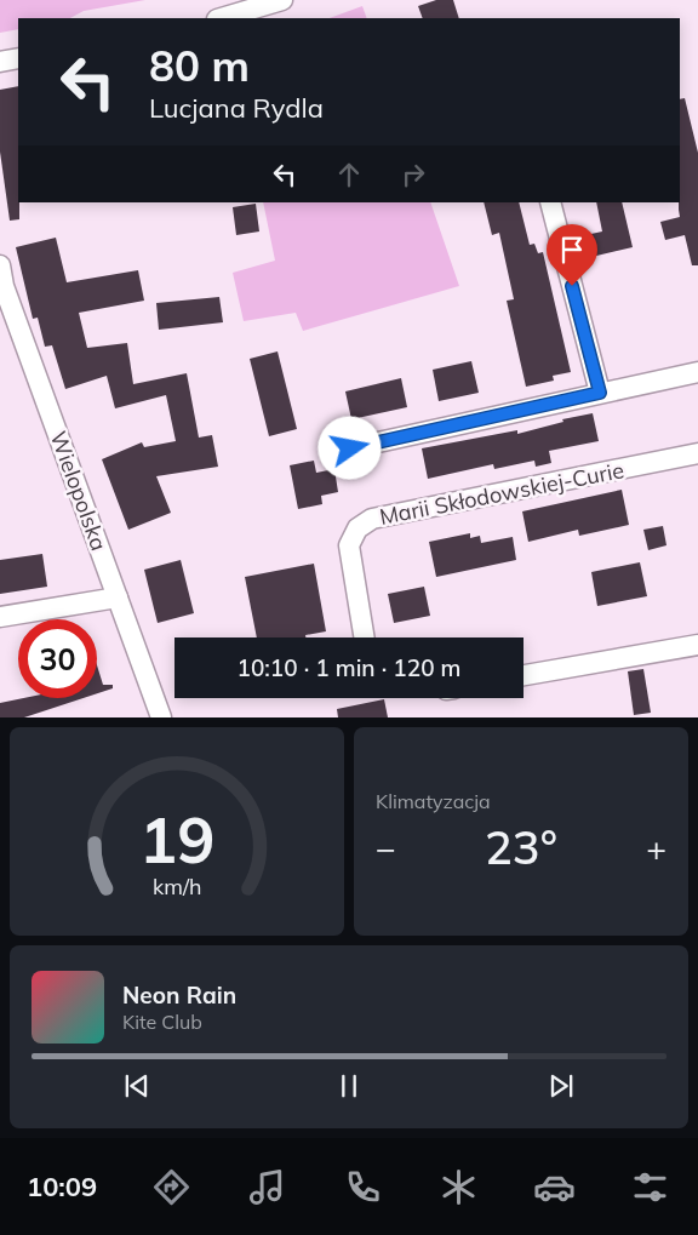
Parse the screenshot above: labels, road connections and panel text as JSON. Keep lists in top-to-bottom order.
{
  "streets": {
    "street": ["Wielopolska", "Marii Skłodowskiej-Curie"]
  },
  "page": {
    "turn": ["80 m", "Lucjana Rydla"],
    "limit": "30",
    "trip": "10:10 · 1 min · 120 m",
    "tile": "Klimatyzacja",
    "heat": ["−", "23°", "+"],
    "song": ["Neon Rain", "Kite Club"],
    "tabs": "10:09",
    "gauge": ["19", "km/h"]
  }
}
